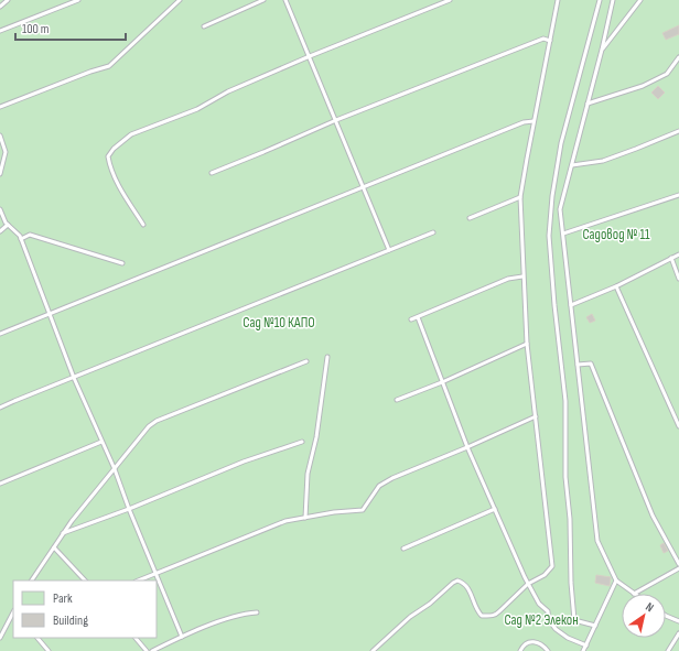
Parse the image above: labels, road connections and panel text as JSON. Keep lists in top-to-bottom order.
{
  "parks": ["Садовод № 11", "Сад №10 КАПО", "Сад №2 Элекон"],
  "legend": ["Park", "Building"],
  "scale_bar": "100 m",
  "north": "top right"
}
